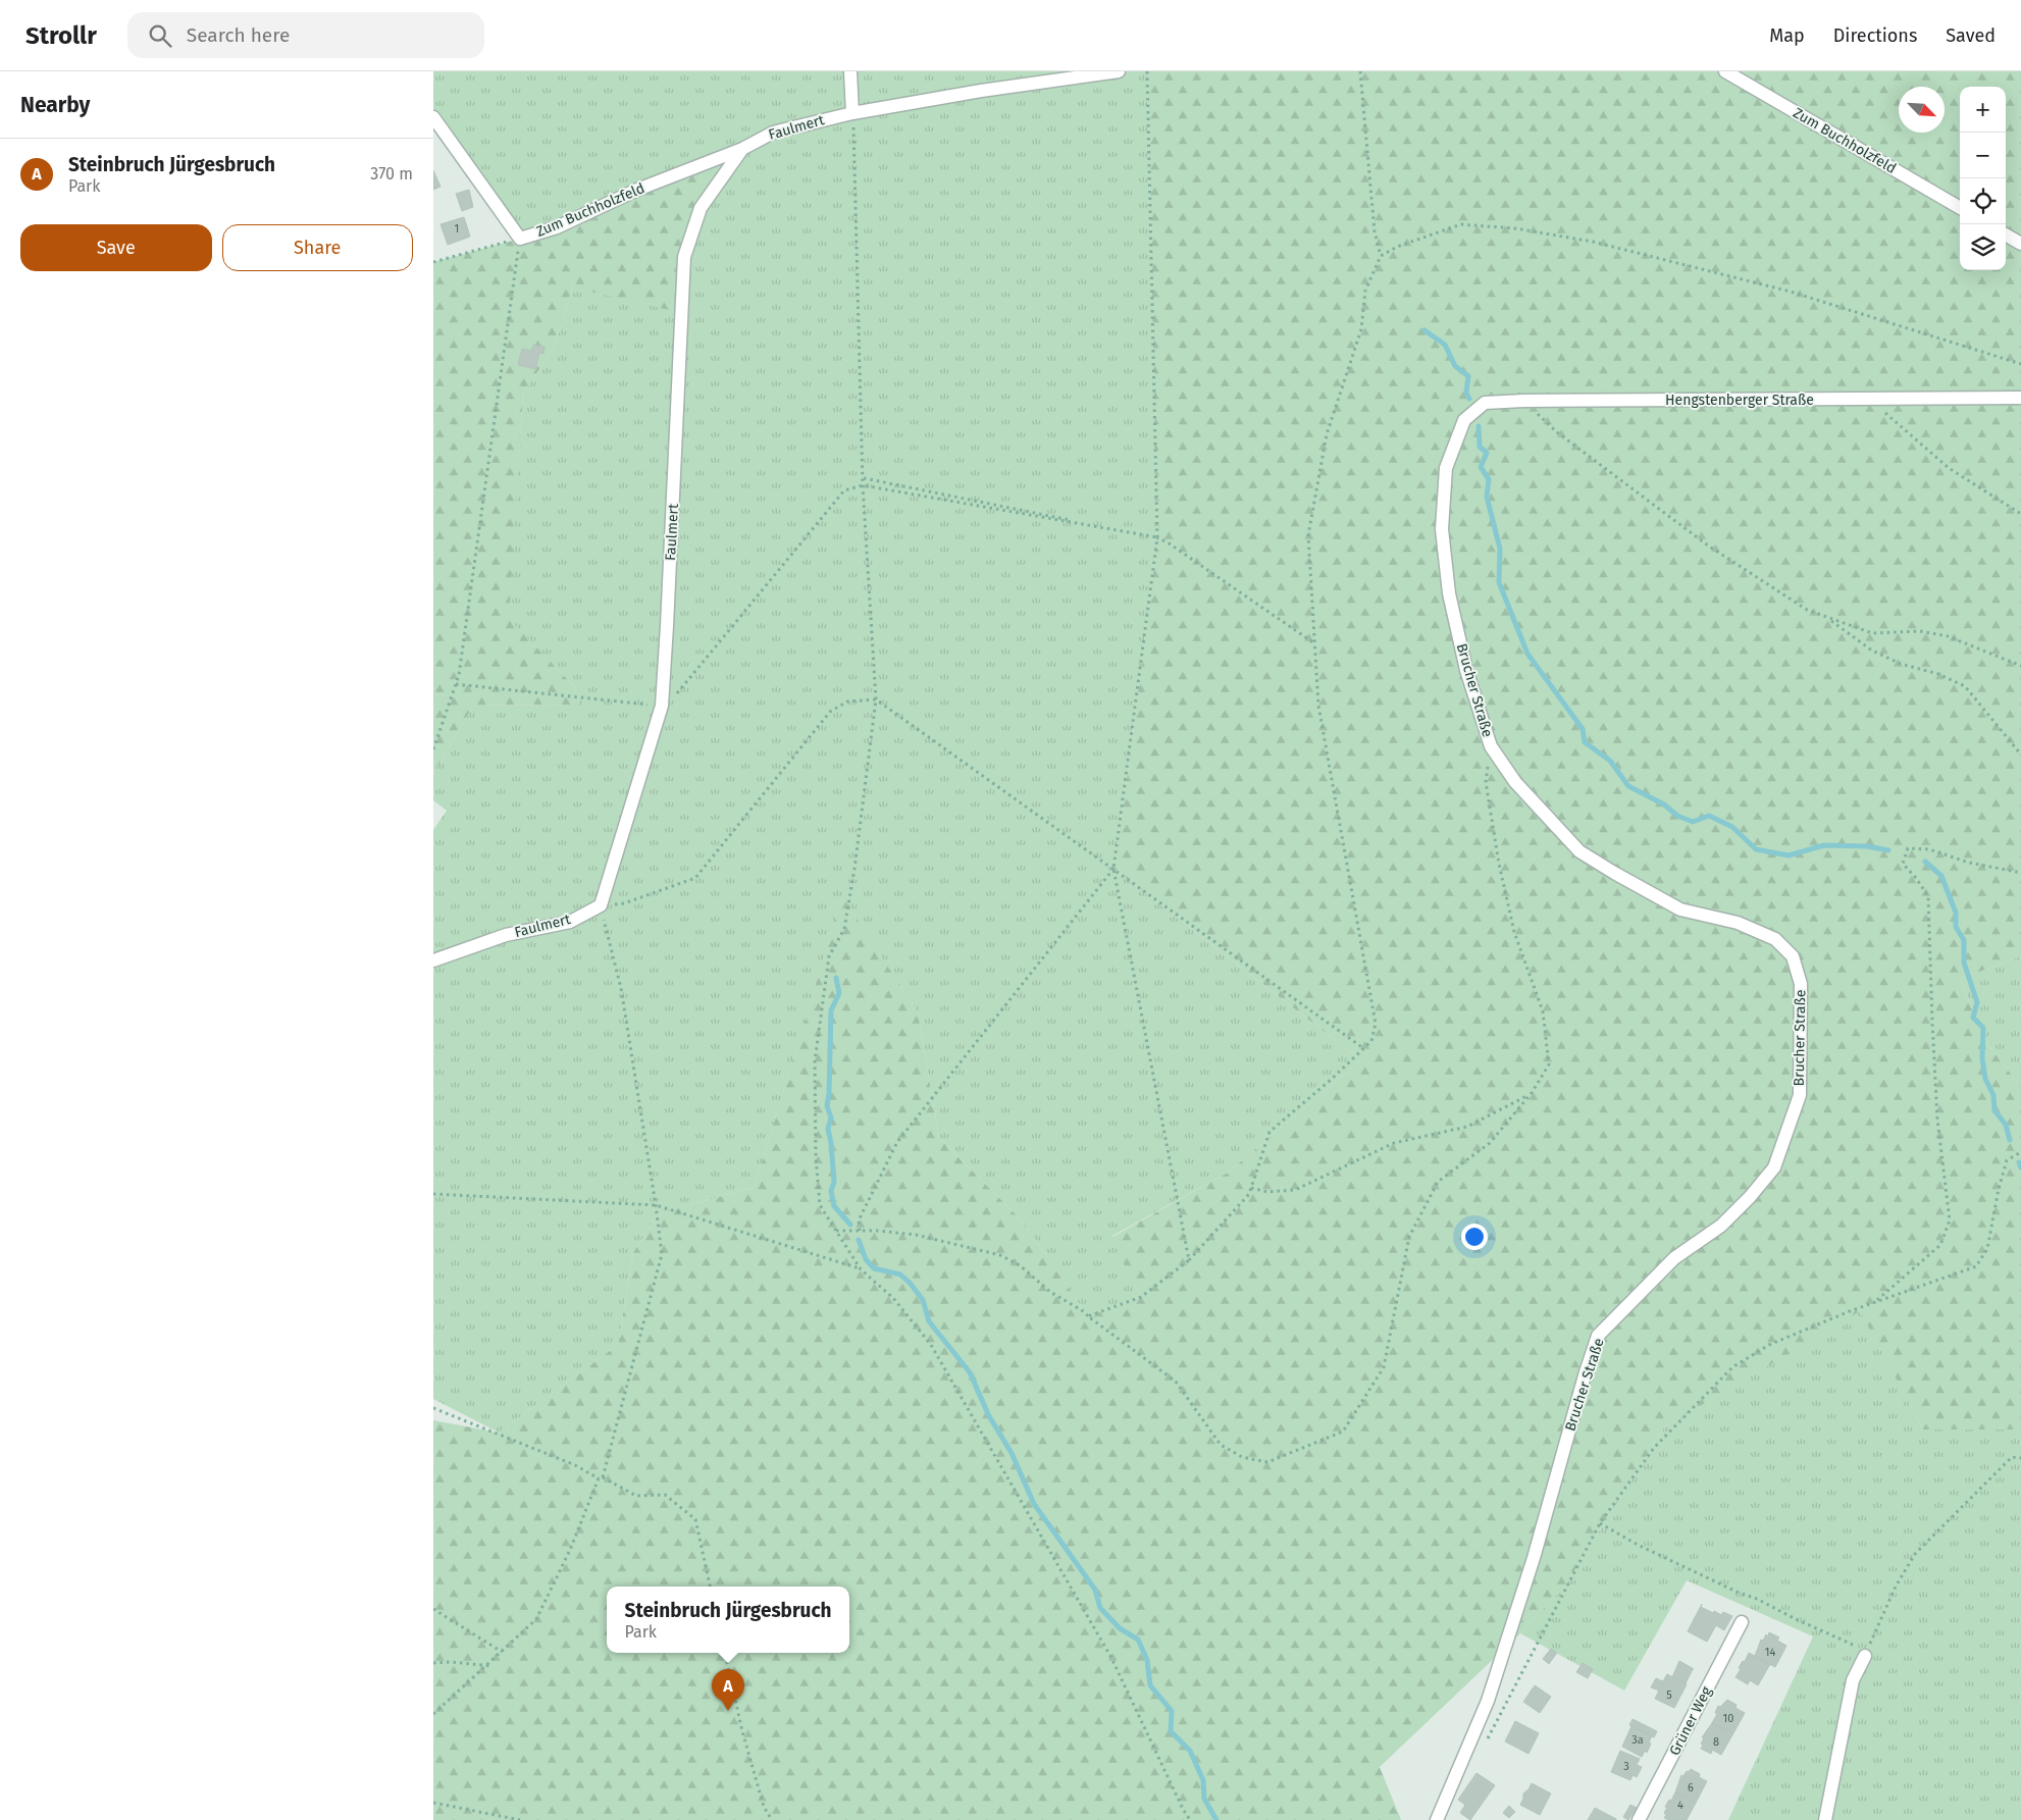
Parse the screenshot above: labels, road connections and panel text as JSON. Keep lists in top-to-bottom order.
{
  "streets": {
    "street": [
      "Faulmert",
      "Zum Buchholzfeld",
      "Hengstenberger Straße",
      "Brucher Straße",
      "Grüner Weg"
    ]
  },
  "crossings": [
    ["Faulmert", "Zum Buchholzfeld"],
    ["Hengstenberger Straße", "Brucher Straße"]
  ],
  "house_numbers": [
    "1",
    "14",
    "5",
    "10",
    "3a",
    "8",
    "3",
    "6",
    "4"
  ],
  "north": "bottom right",
  "page": {
    "header": "Strollr",
    "search": "Search here",
    "nav": ["Map", "Directions", "Saved"],
    "heading": "Nearby",
    "map_buttons": ["+", "−"],
    "list": [
      {
        "mark": "A",
        "name": "Steinbruch Jürgesbruch",
        "note": "Park",
        "value": "370 m"
      }
    ],
    "buttons": ["Save", "Share"],
    "popup": ["Steinbruch Jürgesbruch", "Park"],
    "pins": "A"
  }
}
